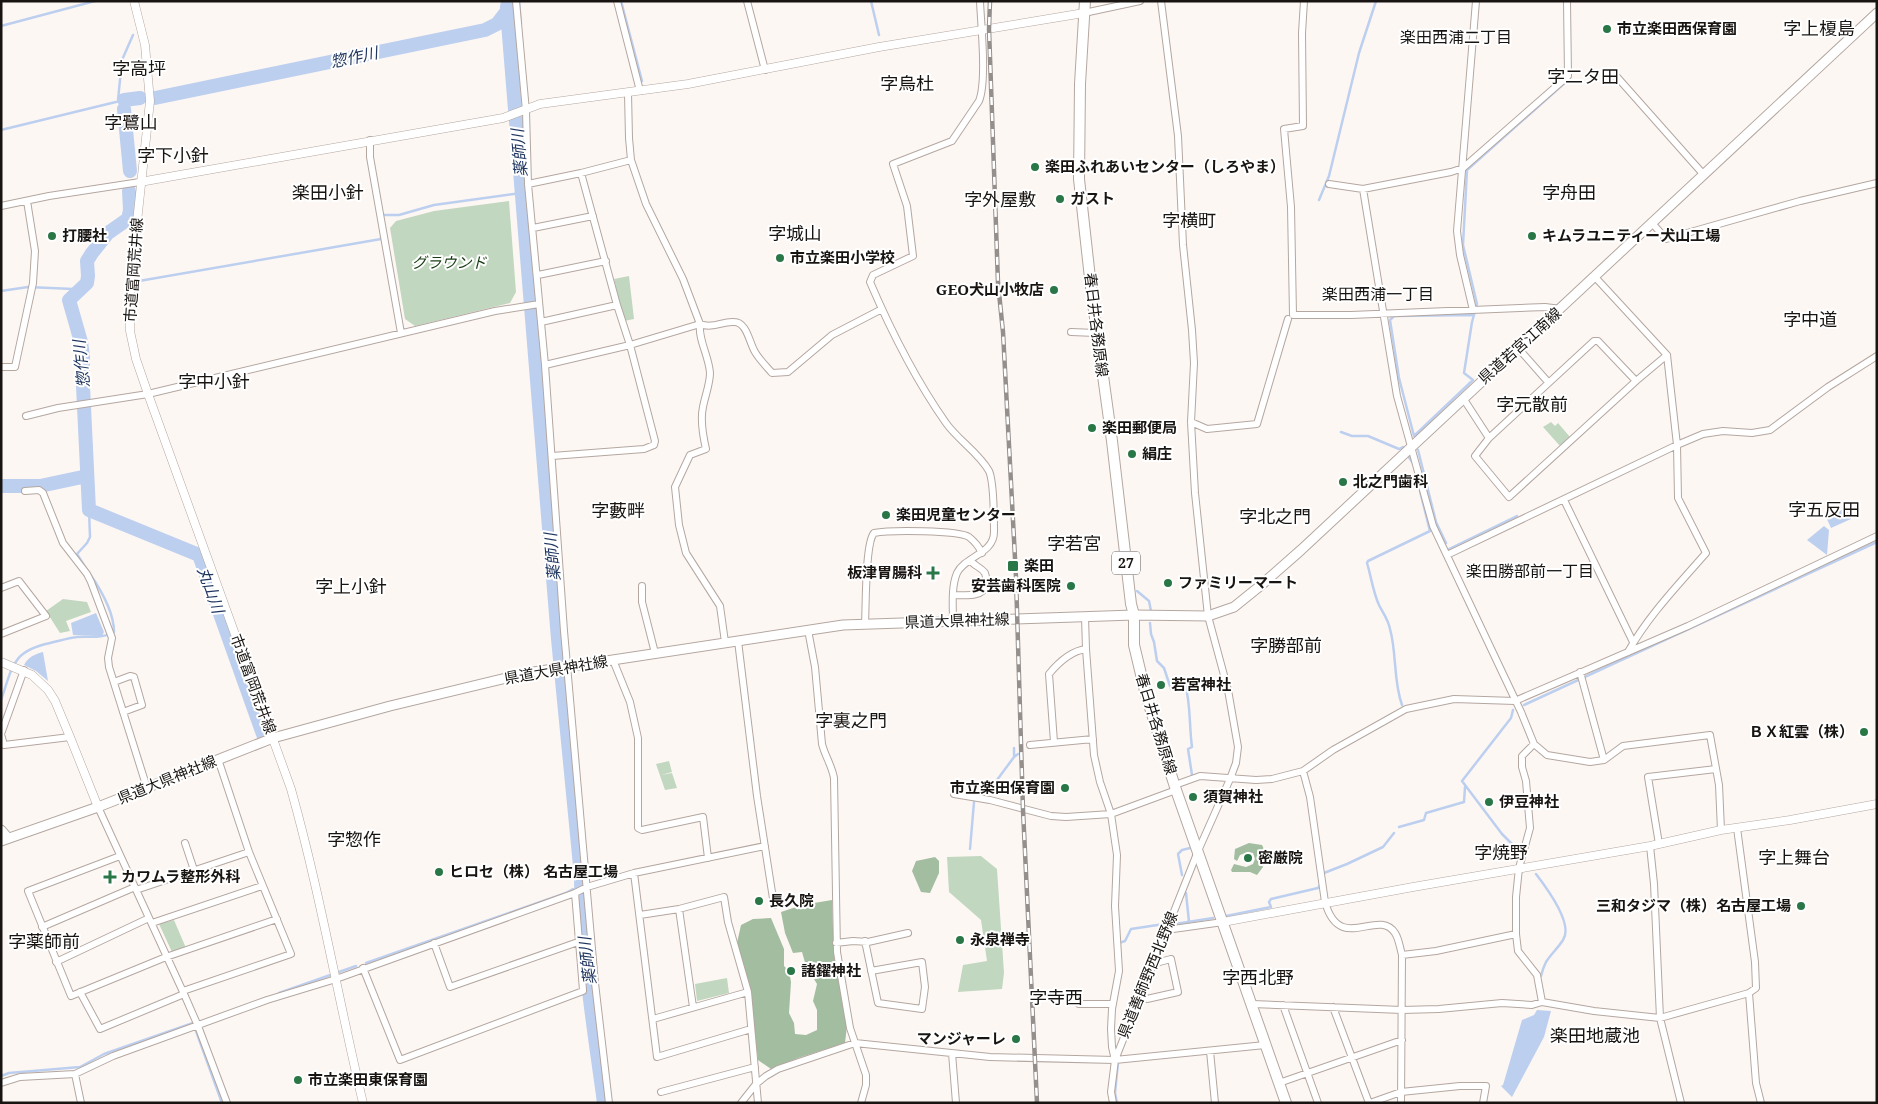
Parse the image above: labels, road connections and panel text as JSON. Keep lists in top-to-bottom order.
{
  "streets": {
    "main road": [
      "春日井各務原線",
      "県道若宮江南線",
      "27",
      "県道大県神社線"
    ],
    "street": ["市道富岡荒井線", "県道善師野西北野線"]
  },
  "crossings": [
    ["市道富岡荒井線", "県道大県神社線"],
    ["春日井各務原線", "県道若宮江南線"],
    ["春日井各務原線", "県道大県神社線"],
    ["春日井各務原線", "県道善師野西北野線"],
    ["県道若宮江南線", "県道大県神社線"],
    ["県道若宮江南線", "県道善師野西北野線"]
  ],
  "districts": [
    "字上榎島",
    "楽田西浦二丁目",
    "字高坪",
    "字二タ田",
    "字烏杜",
    "字鷺山",
    "字下小針",
    "楽田小針",
    "字舟田",
    "字外屋敷",
    "字横町",
    "字城山",
    "楽田西浦一丁目",
    "字中道",
    "字中小針",
    "字元散前",
    "字五反田",
    "字藪畔",
    "字北之門",
    "字若宮",
    "楽田勝部前一丁目",
    "字上小針",
    "字勝部前",
    "字裏之門",
    "字惣作",
    "字焼野",
    "字上舞台",
    "字薬師前",
    "字西北野",
    "字寺西",
    "楽田地蔵池"
  ],
  "water": ["惣作川", "薬師川", "丸山川"],
  "parks": ["グラウンド"],
  "places": {
    "other": [
      "市立楽田西保育園",
      "楽田ふれあいセンター（しろやま）",
      "ガスト",
      "打腰社",
      "キムラユニティー犬山工場",
      "市立楽田小学校",
      "GEO犬山小牧店",
      "楽田郵便局",
      "絹庄",
      "北之門歯科",
      "楽田児童センター",
      "ファミリーマート",
      "安芸歯科医院",
      "若宮神社",
      "ＢＸ紅雲（株）",
      "市立楽田保育園",
      "須賀神社",
      "伊豆神社",
      "密厳院",
      "ヒロセ（株） 名古屋工場",
      "長久院",
      "三和タジマ（株）名古屋工場",
      "永泉禅寺",
      "諸鑃神社",
      "マンジャーレ",
      "市立楽田東保育園"
    ],
    "transit": ["楽田"],
    "health": ["板津胃腸科", "カワムラ整形外科"]
  }
}
